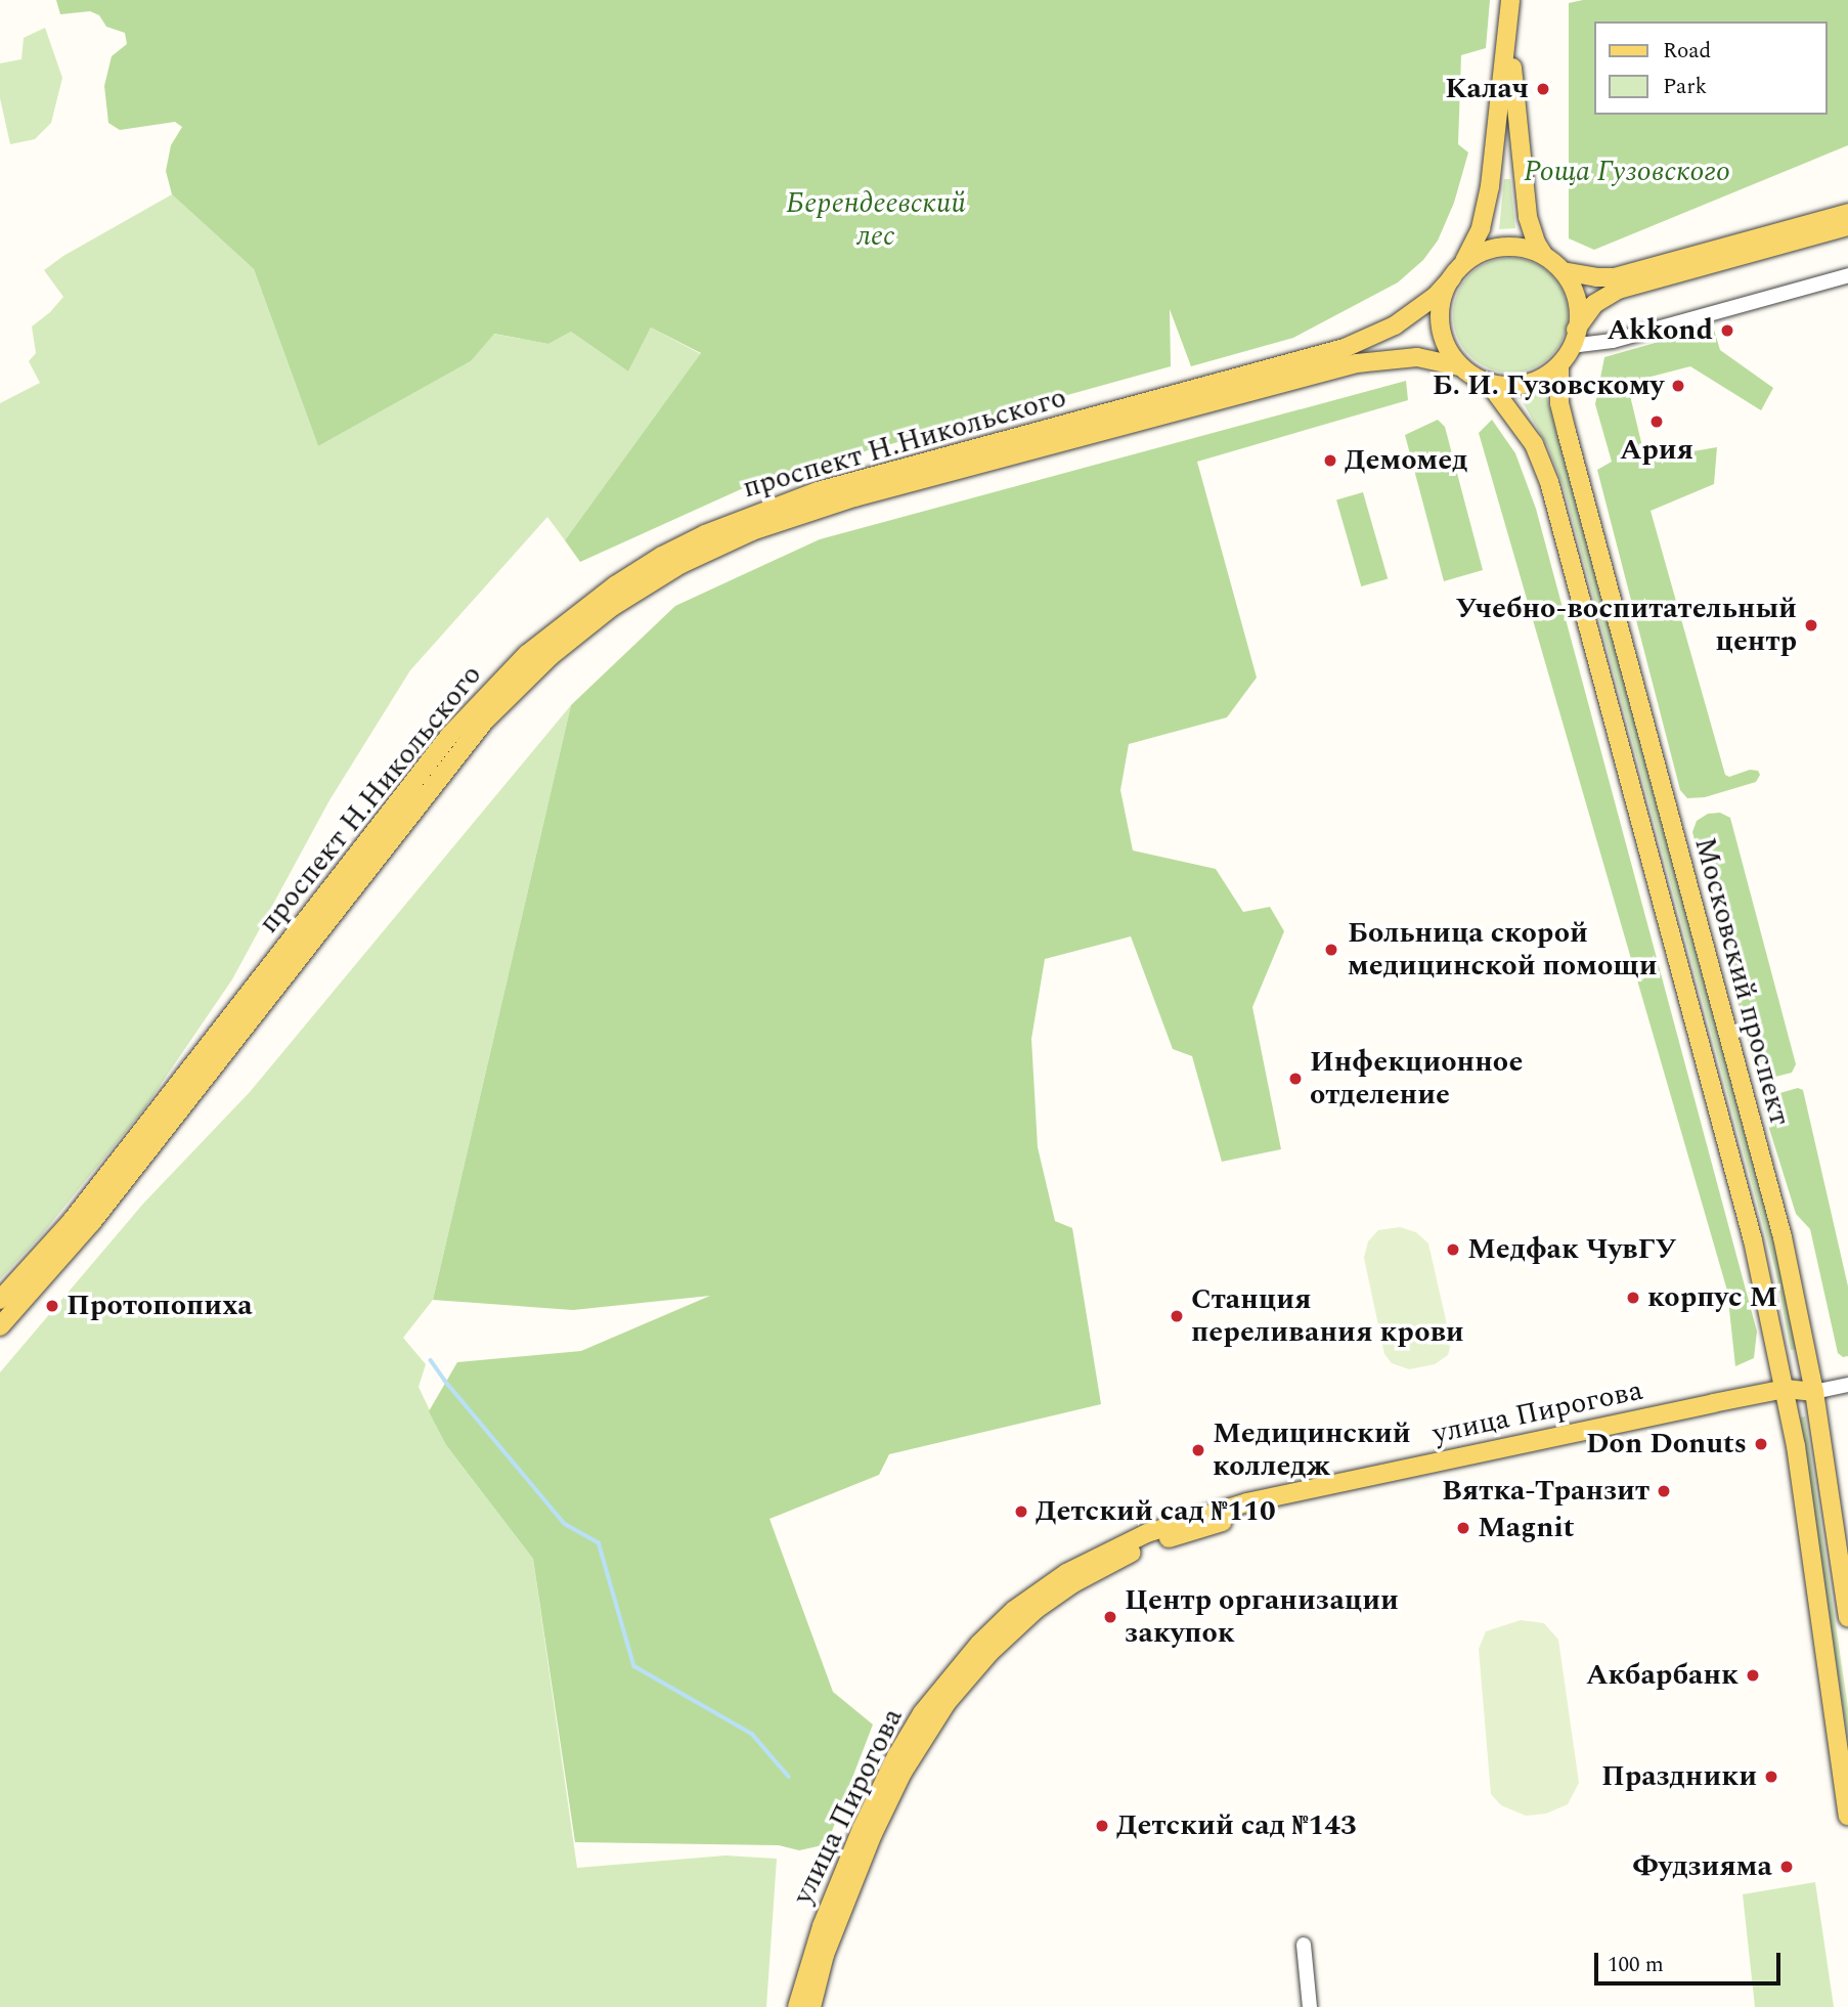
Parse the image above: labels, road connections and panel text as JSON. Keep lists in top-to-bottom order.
{
  "streets": {
    "main road": ["проспект Н.Никольского", "Московский проспект", "улица Пирогова"]
  },
  "crossings": [
    ["проспект Н.Никольского", "Московский проспект"],
    ["Московский проспект", "улица Пирогова"]
  ],
  "parks": ["Роща Гузовского", "Берендеевский лес"],
  "places": [
    "Калач",
    "Akkond",
    "Б. И. Гузовскому",
    "Ария",
    "Демомед",
    "Учебно-воспитательный центр",
    "Больница скорой медицинской помощи",
    "Инфекционное отделение",
    "Медфак ЧувГУ",
    "корпус М",
    "Протопопиха",
    "Станция переливания крови",
    "Don Donuts",
    "Медицинский колледж",
    "Вятка-Транзит",
    "Детский сад №110",
    "Magnit",
    "Центр организации закупок",
    "Акбарбанк",
    "Праздники",
    "Детский сад №143",
    "Фудзияма"
  ],
  "legend": ["Road", "Park"],
  "scale_bar": "100 m"
}
